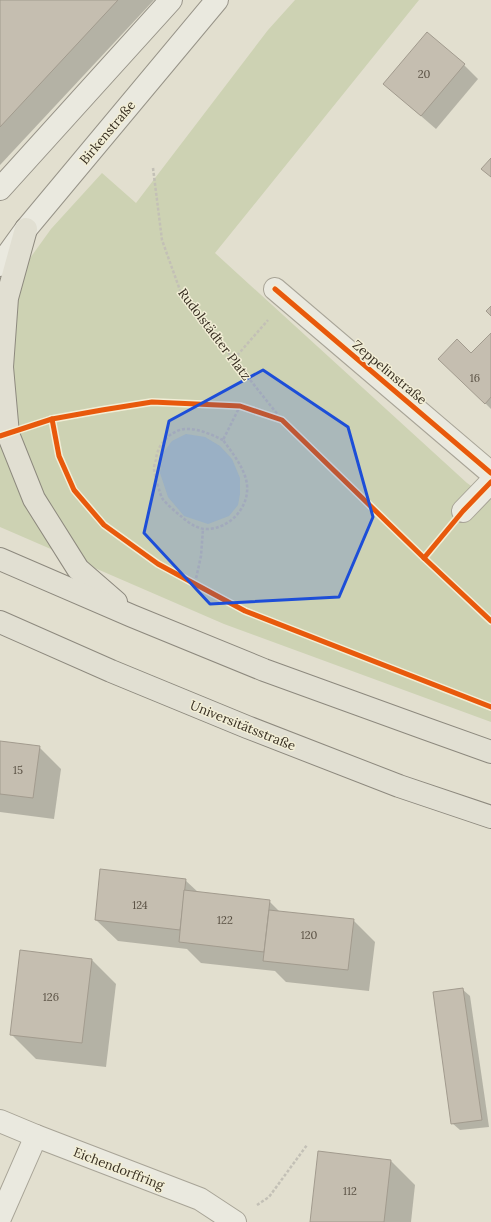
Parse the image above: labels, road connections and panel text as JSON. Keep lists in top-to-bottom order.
{
  "streets": {
    "main road": ["Universitätsstraße"],
    "street": ["Birkenstraße", "Zeppelinstraße", "Eichendorffring"],
    "path": ["Rudolstädter Platz"]
  },
  "house_numbers": [
    "20",
    "16",
    "15",
    "124",
    "122",
    "120",
    "126",
    "112"
  ]
}
